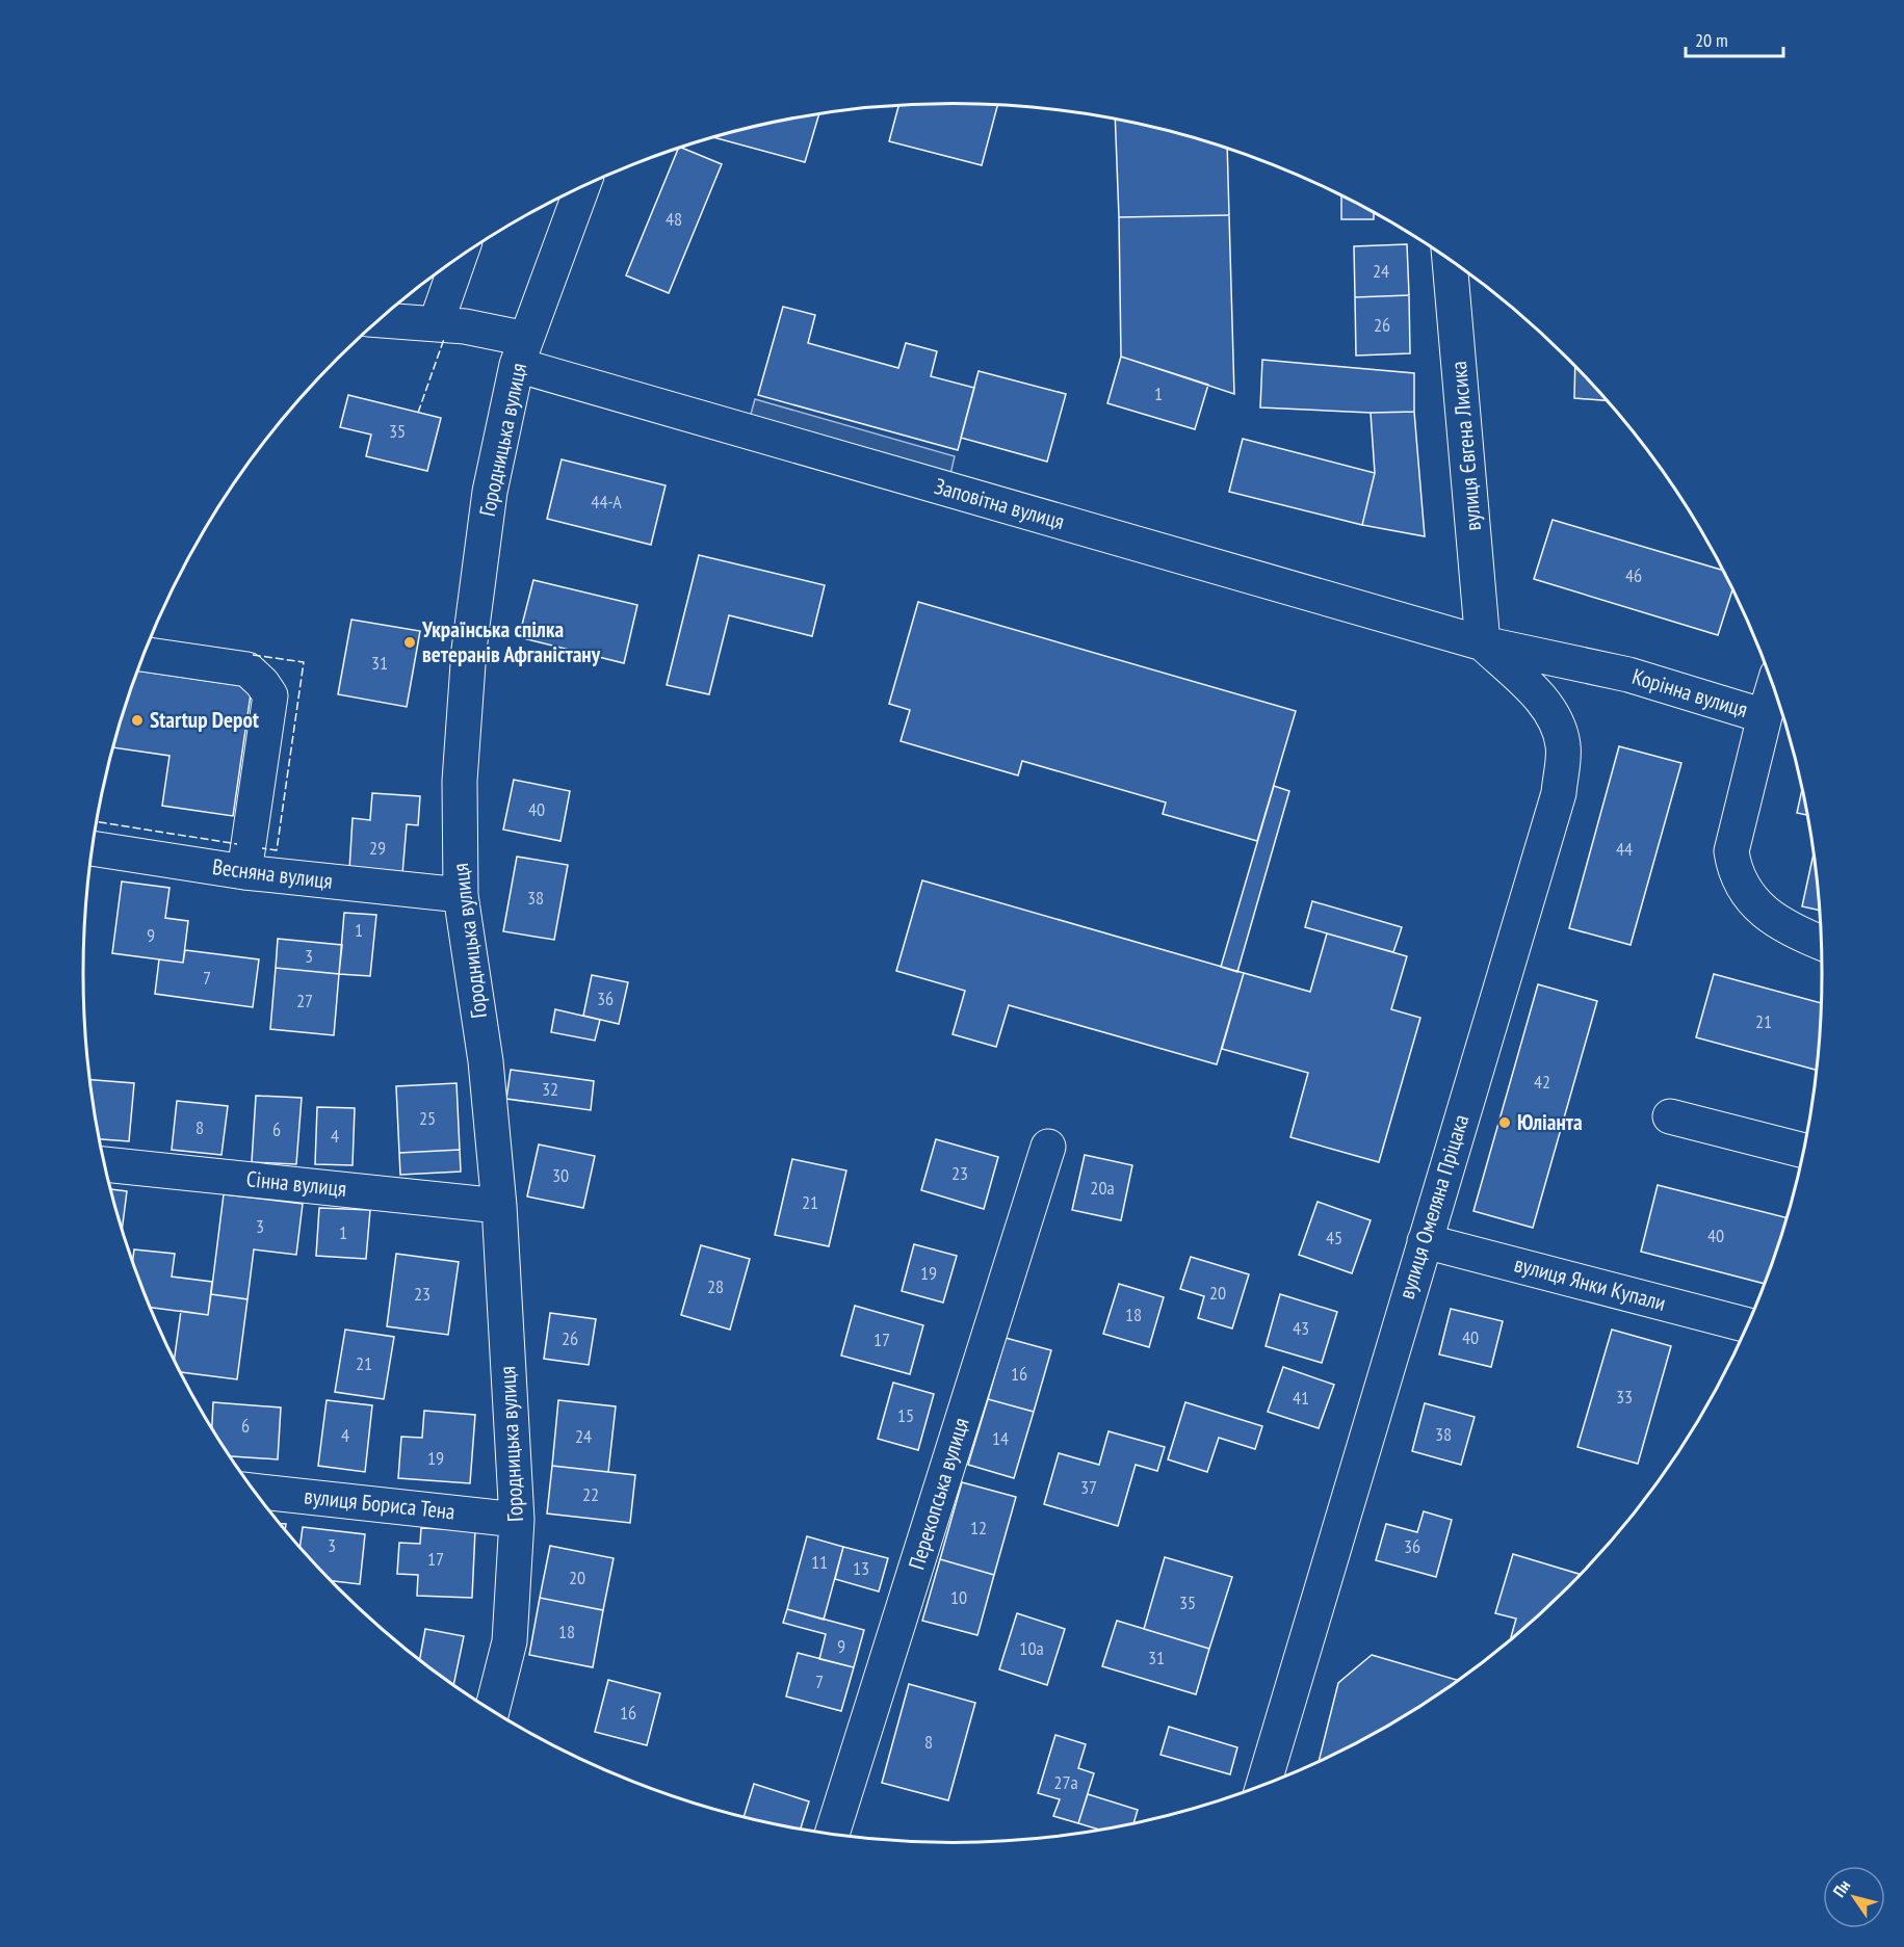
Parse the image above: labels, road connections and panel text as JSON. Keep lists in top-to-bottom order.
{
  "streets": {
    "street": [
      "Городницька вулиця",
      "вулиця Євгена Лисика",
      "Заповітна вулиця",
      "Корінна вулиця",
      "Весняна вулиця",
      "Сінна вулиця",
      "вулиця Омеляна Пріцака",
      "вулиця Янки Купали",
      "Перекопська вулиця",
      "вулиця Бориса Тена"
    ]
  },
  "crossings": [
    ["Городницька вулиця", "Заповітна вулиця"],
    ["Городницька вулиця", "Весняна вулиця"],
    ["Городницька вулиця", "Сінна вулиця"],
    ["Городницька вулиця", "вулиця Бориса Тена"],
    ["вулиця Євгена Лисика", "Заповітна вулиця"],
    ["вулиця Євгена Лисика", "Корінна вулиця"],
    ["вулиця Євгена Лисика", "вулиця Омеляна Пріцака"],
    ["Заповітна вулиця", "Корінна вулиця"],
    ["Заповітна вулиця", "вулиця Омеляна Пріцака"],
    ["Корінна вулиця", "вулиця Омеляна Пріцака"],
    ["вулиця Омеляна Пріцака", "вулиця Янки Купали"]
  ],
  "places": ["Українська спілка ветеранів Афганістану", "Startup Depot", "Юліанта"],
  "house_numbers": [
    "48",
    "24",
    "26",
    "1",
    "35",
    "44-А",
    "46",
    "31",
    "40",
    "29",
    "44",
    "38",
    "1",
    "9",
    "3",
    "7",
    "36",
    "27",
    "21",
    "42",
    "32",
    "25",
    "8",
    "6",
    "4",
    "23",
    "30",
    "20а",
    "21",
    "3",
    "1",
    "40",
    "45",
    "19",
    "28",
    "20",
    "23",
    "18",
    "43",
    "40",
    "26",
    "17",
    "21",
    "16",
    "33",
    "41",
    "15",
    "6",
    "38",
    "4",
    "24",
    "14",
    "19",
    "37",
    "22",
    "12",
    "3",
    "36",
    "17",
    "11",
    "13",
    "20",
    "10",
    "35",
    "18",
    "9",
    "10а",
    "31",
    "7",
    "16",
    "8",
    "27а"
  ],
  "scale_bar": "20 m",
  "north": "top left"
}
